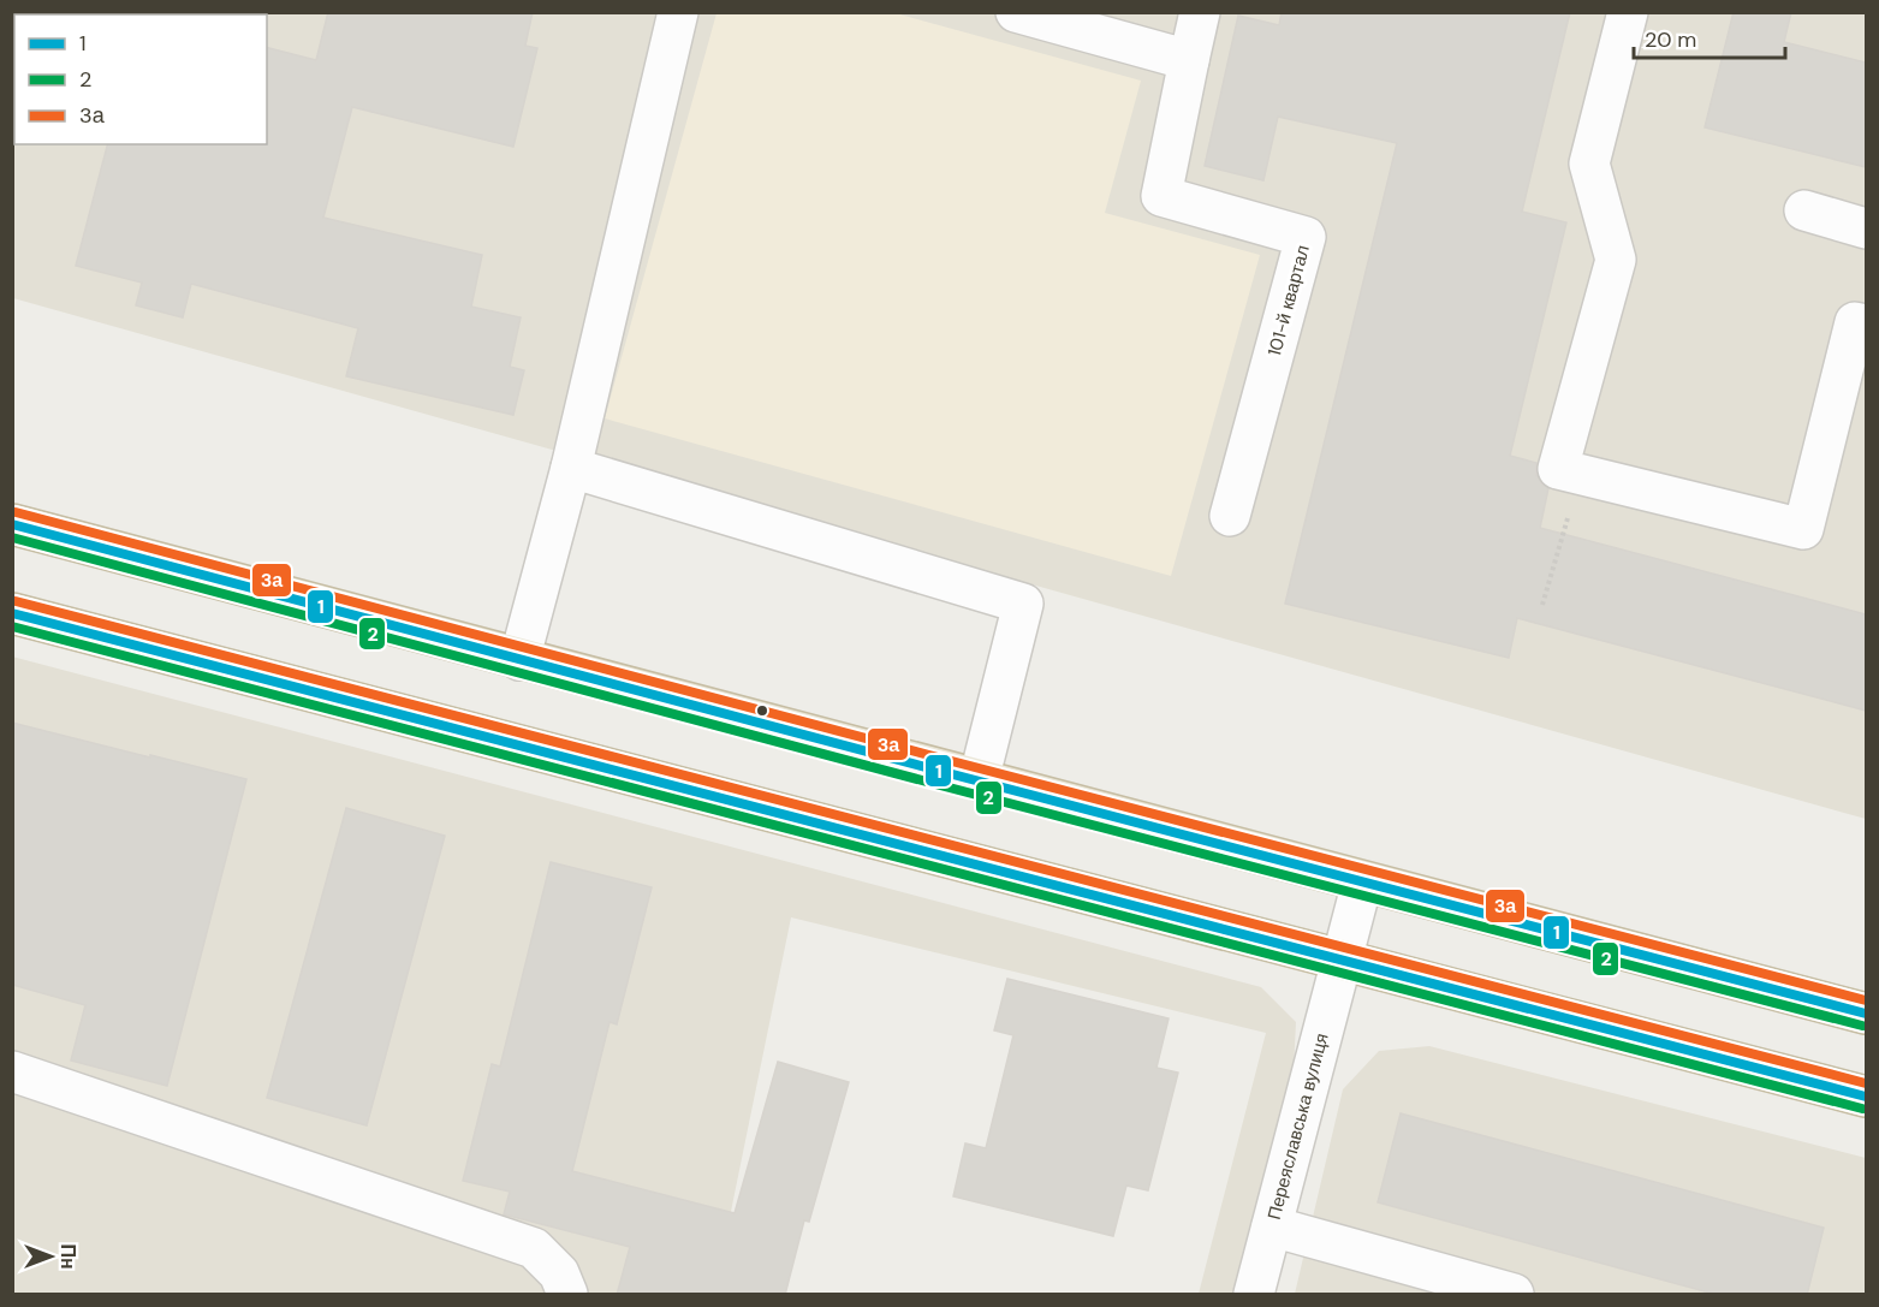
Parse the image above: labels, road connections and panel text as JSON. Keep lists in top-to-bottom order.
{
  "streets": {
    "street": ["101-й квартал", "Переяславська вулиця"]
  },
  "lines": ["transit line 3а", "transit line 1", "transit line 2"],
  "legend": ["1", "2", "3а"],
  "scale_bar": "20 m",
  "north": "right"
}
